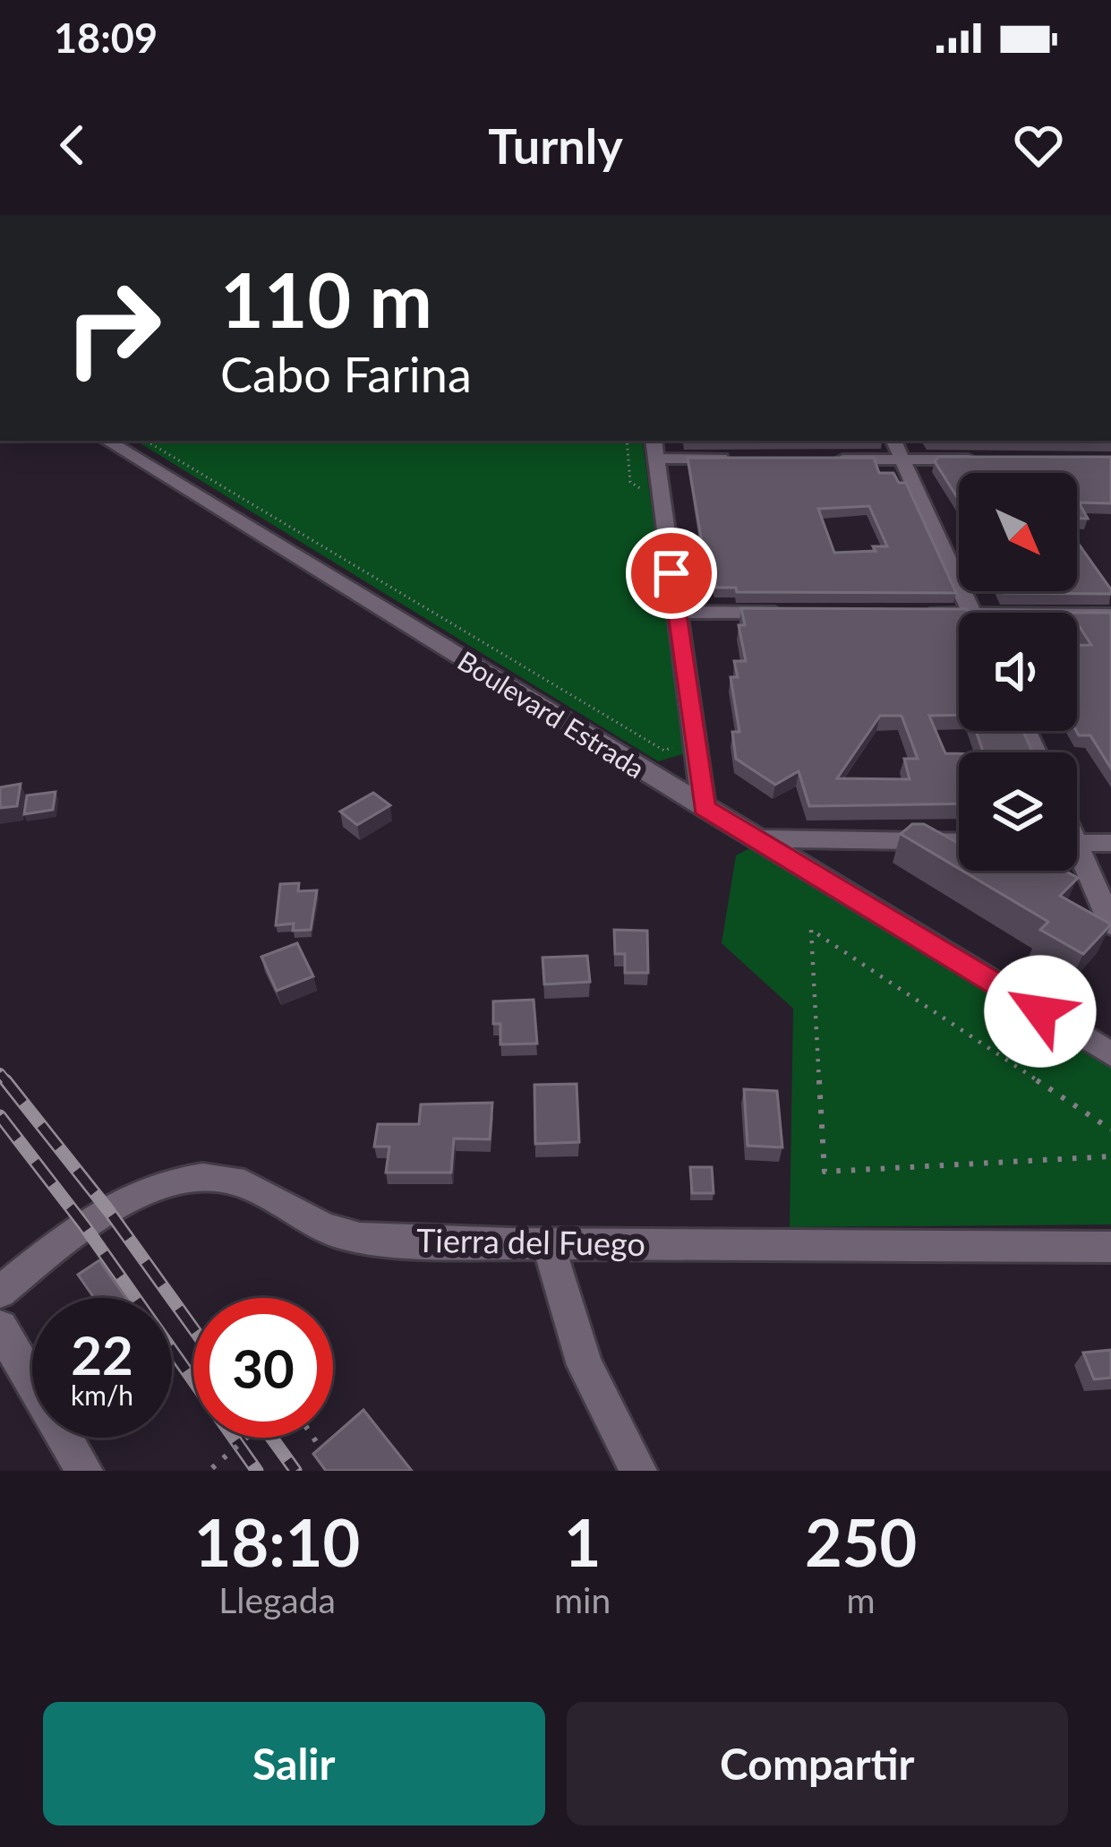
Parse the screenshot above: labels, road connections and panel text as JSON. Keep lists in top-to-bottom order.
{
  "streets": {
    "street": ["Boulevard Estrada", "Tierra del Fuego"]
  },
  "north": "bottom right",
  "page": {
    "status": "18:09",
    "header": "Turnly",
    "turn": ["110 m", "Cabo Farina"],
    "speed": "22 km/h",
    "limit": "30",
    "eta": [
      "18:10",
      "Llegada",
      "1",
      "min",
      "250",
      "m"
    ],
    "buttons": ["Salir", "Compartir"]
  }
}
